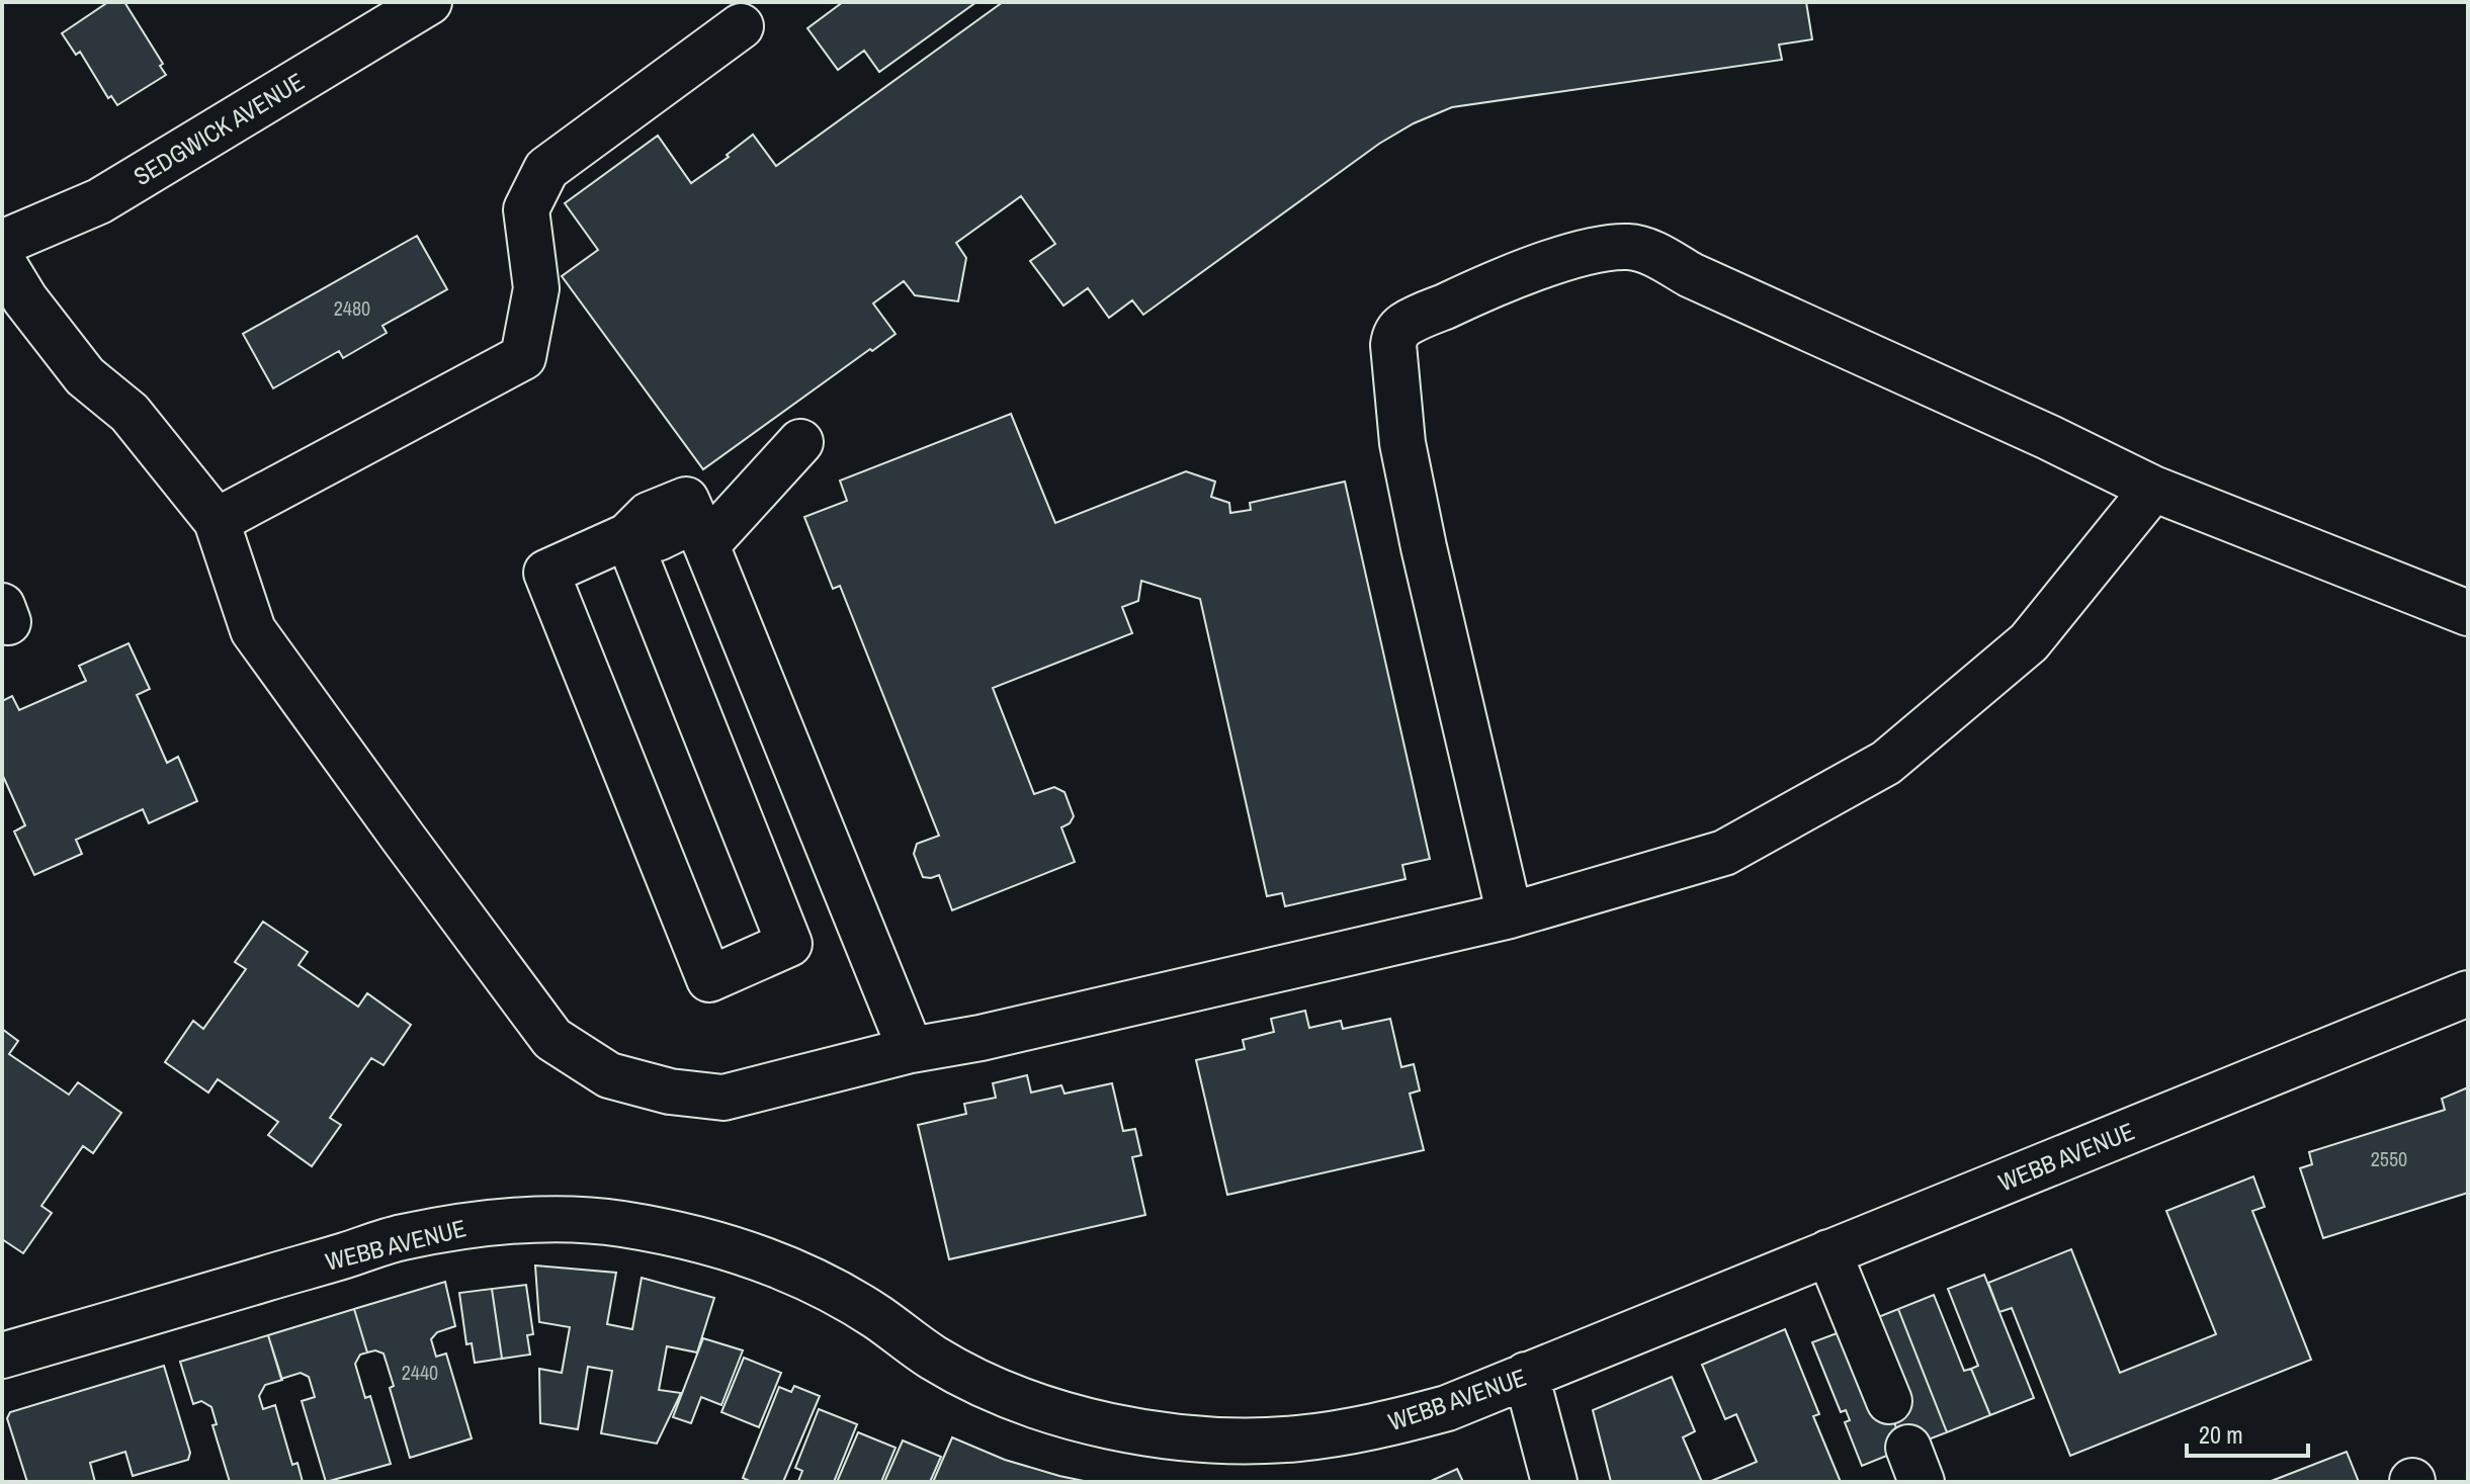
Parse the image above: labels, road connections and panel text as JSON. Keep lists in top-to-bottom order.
{
  "streets": {
    "street": ["SEDGWICK AVENUE", "WEBB AVENUE"]
  },
  "house_numbers": ["2480", "2550", "2440"],
  "scale_bar": "20 m"
}
